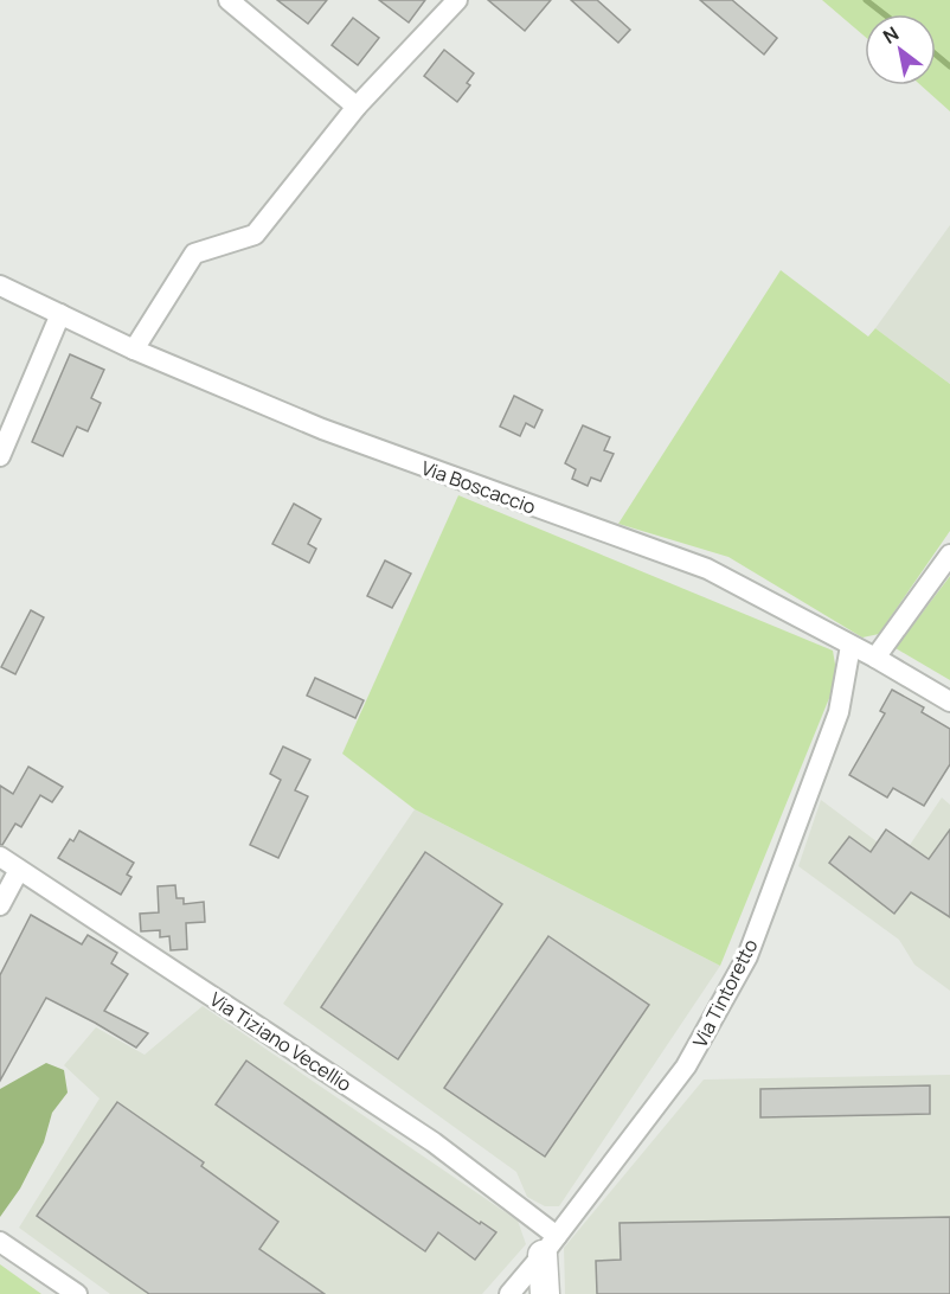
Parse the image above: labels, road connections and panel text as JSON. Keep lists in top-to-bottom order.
{
  "streets": {
    "street": ["Via Boscaccio", "Via Tintoretto", "Via Tiziano Vecellio"]
  },
  "crossings": [
    ["Via Boscaccio", "Via Tintoretto"],
    ["Via Tintoretto", "Via Tiziano Vecellio"]
  ],
  "north": "top left"
}
